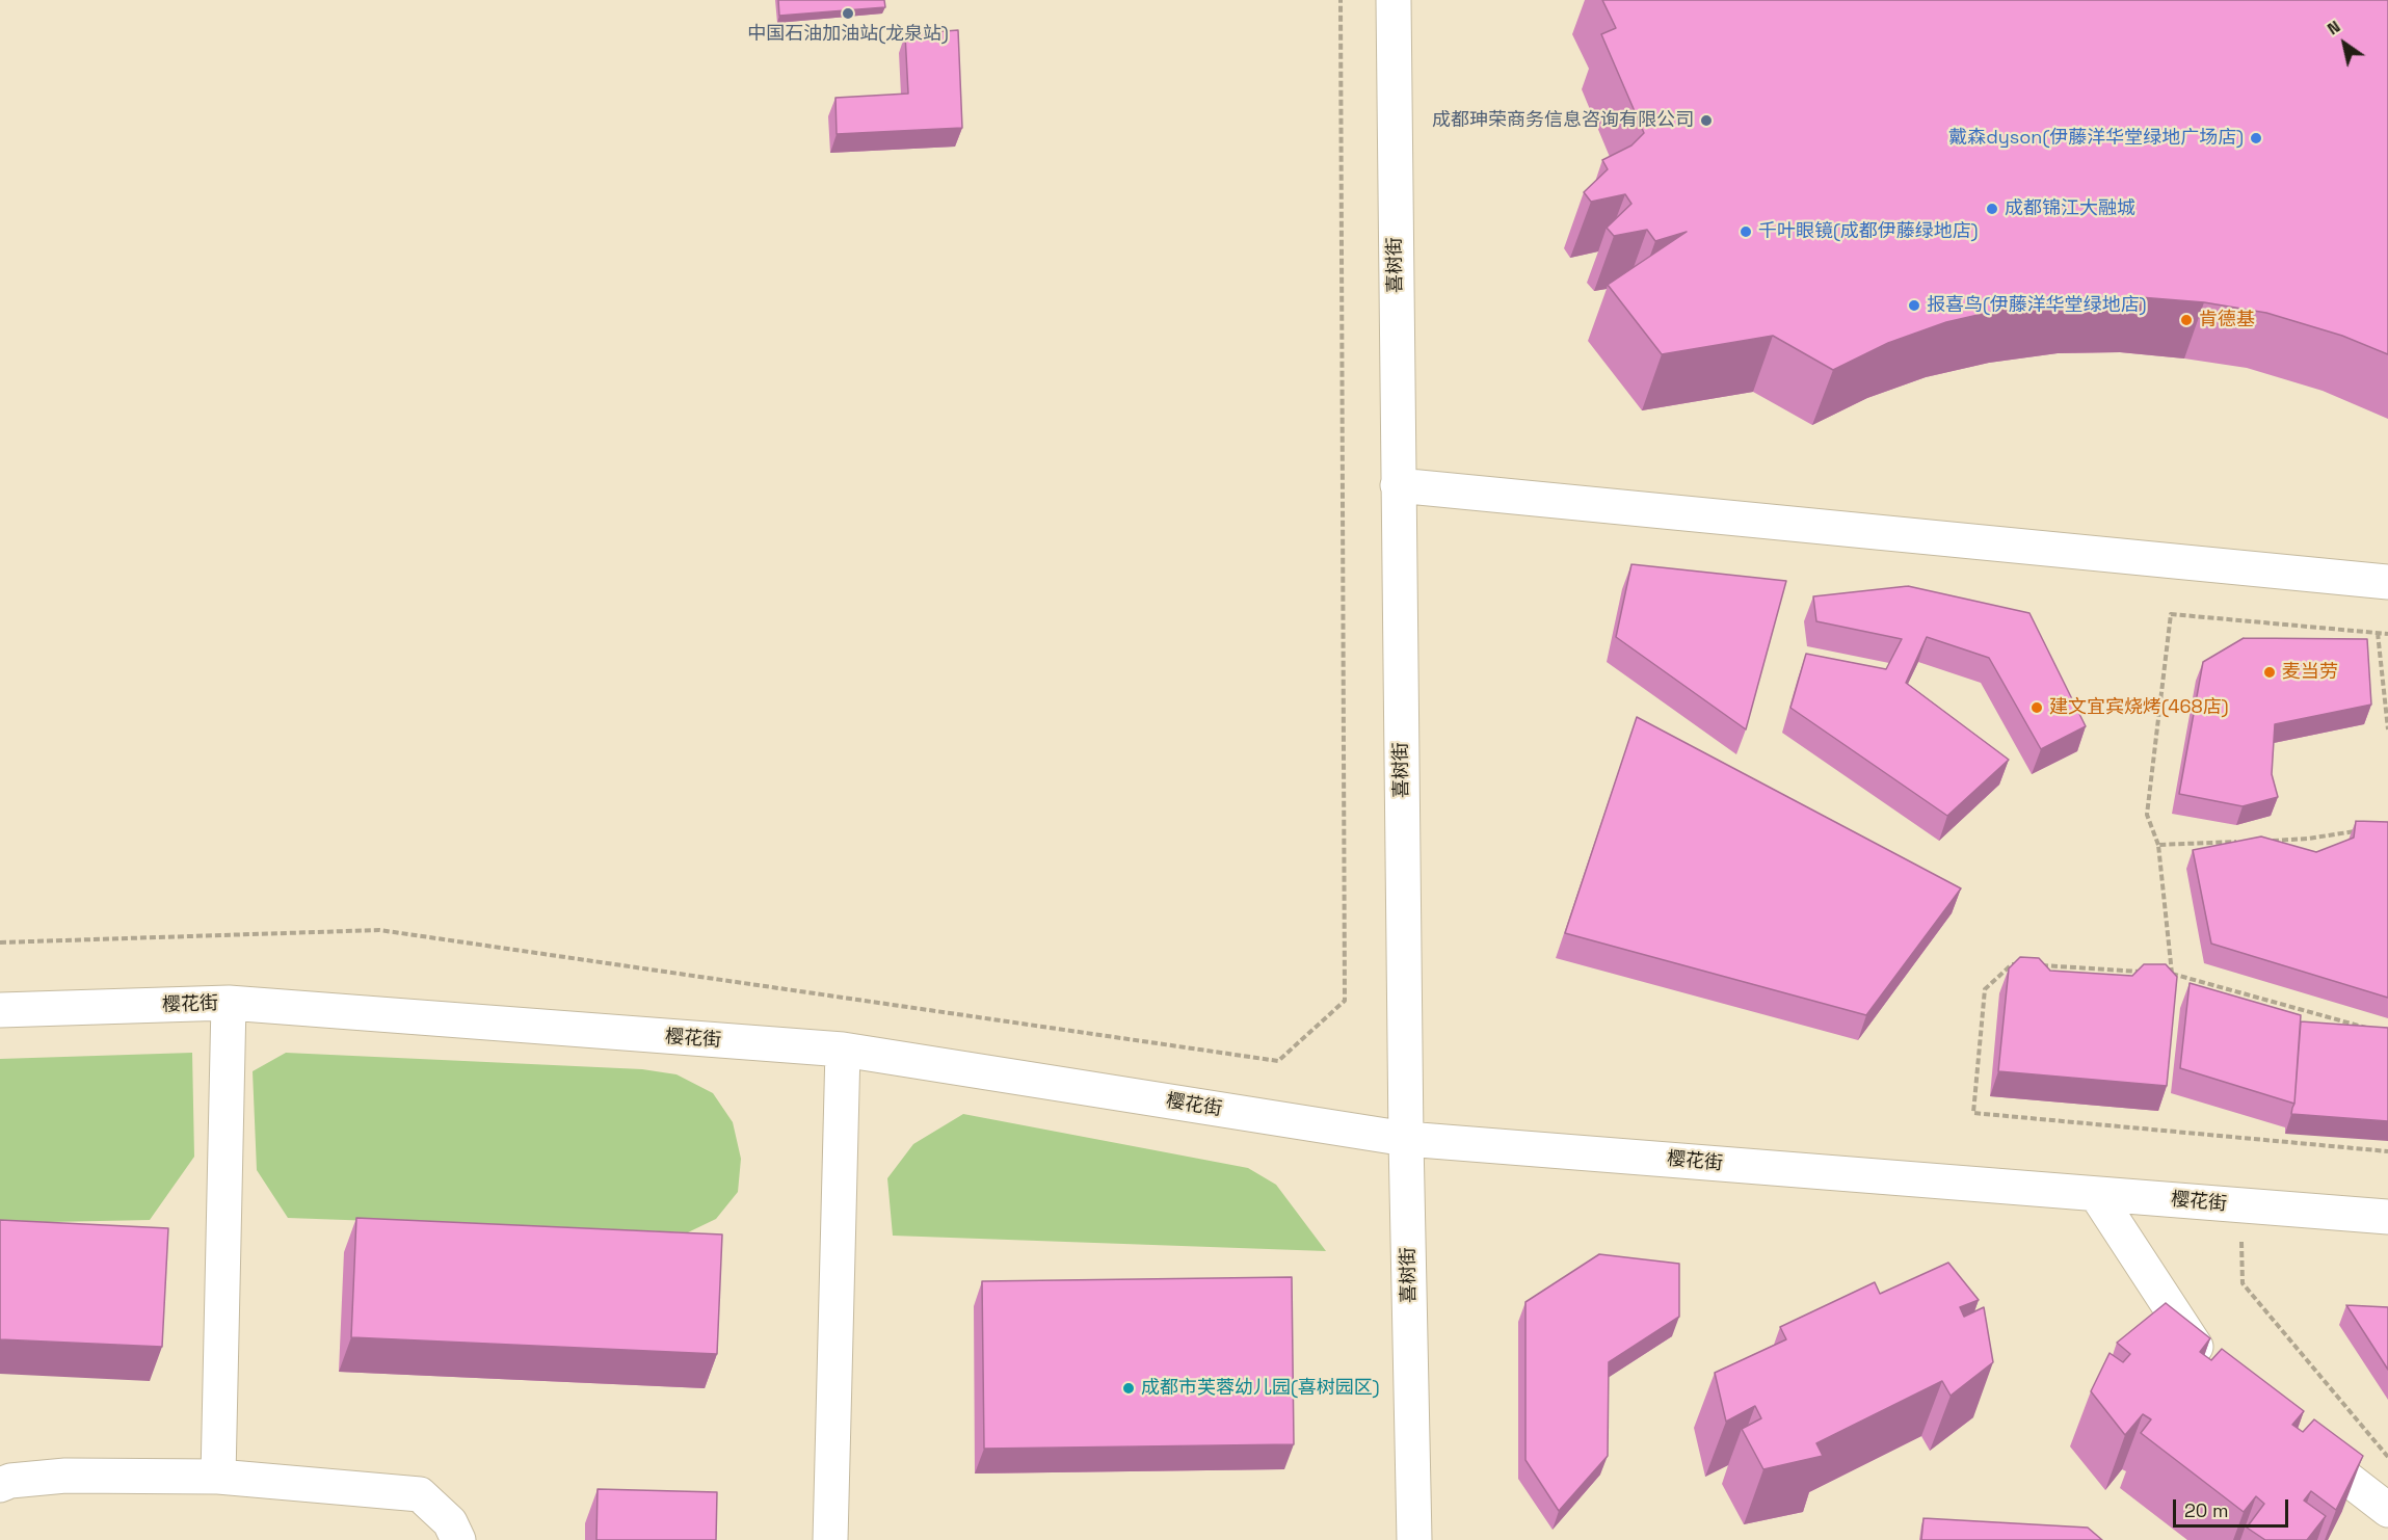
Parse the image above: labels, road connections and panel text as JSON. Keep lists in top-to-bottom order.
{
  "streets": {
    "street": ["喜树街", "樱花街"]
  },
  "crossings": [
    ["喜树街", "樱花街"]
  ],
  "places": [
    "中国石油加油站(龙泉站)",
    "成都珅荣商务信息咨询有限公司",
    "戴森dyson(伊藤洋华堂绿地广场店)",
    "成都锦江大融城",
    "千叶眼镜(成都伊藤绿地店)",
    "报喜鸟(伊藤洋华堂绿地店)",
    "肯德基",
    "麦当劳",
    "建文宜宾烧烤(468店)",
    "成都市芙蓉幼儿园(喜树园区)"
  ],
  "scale_bar": "20 m",
  "north": "top left"
}
